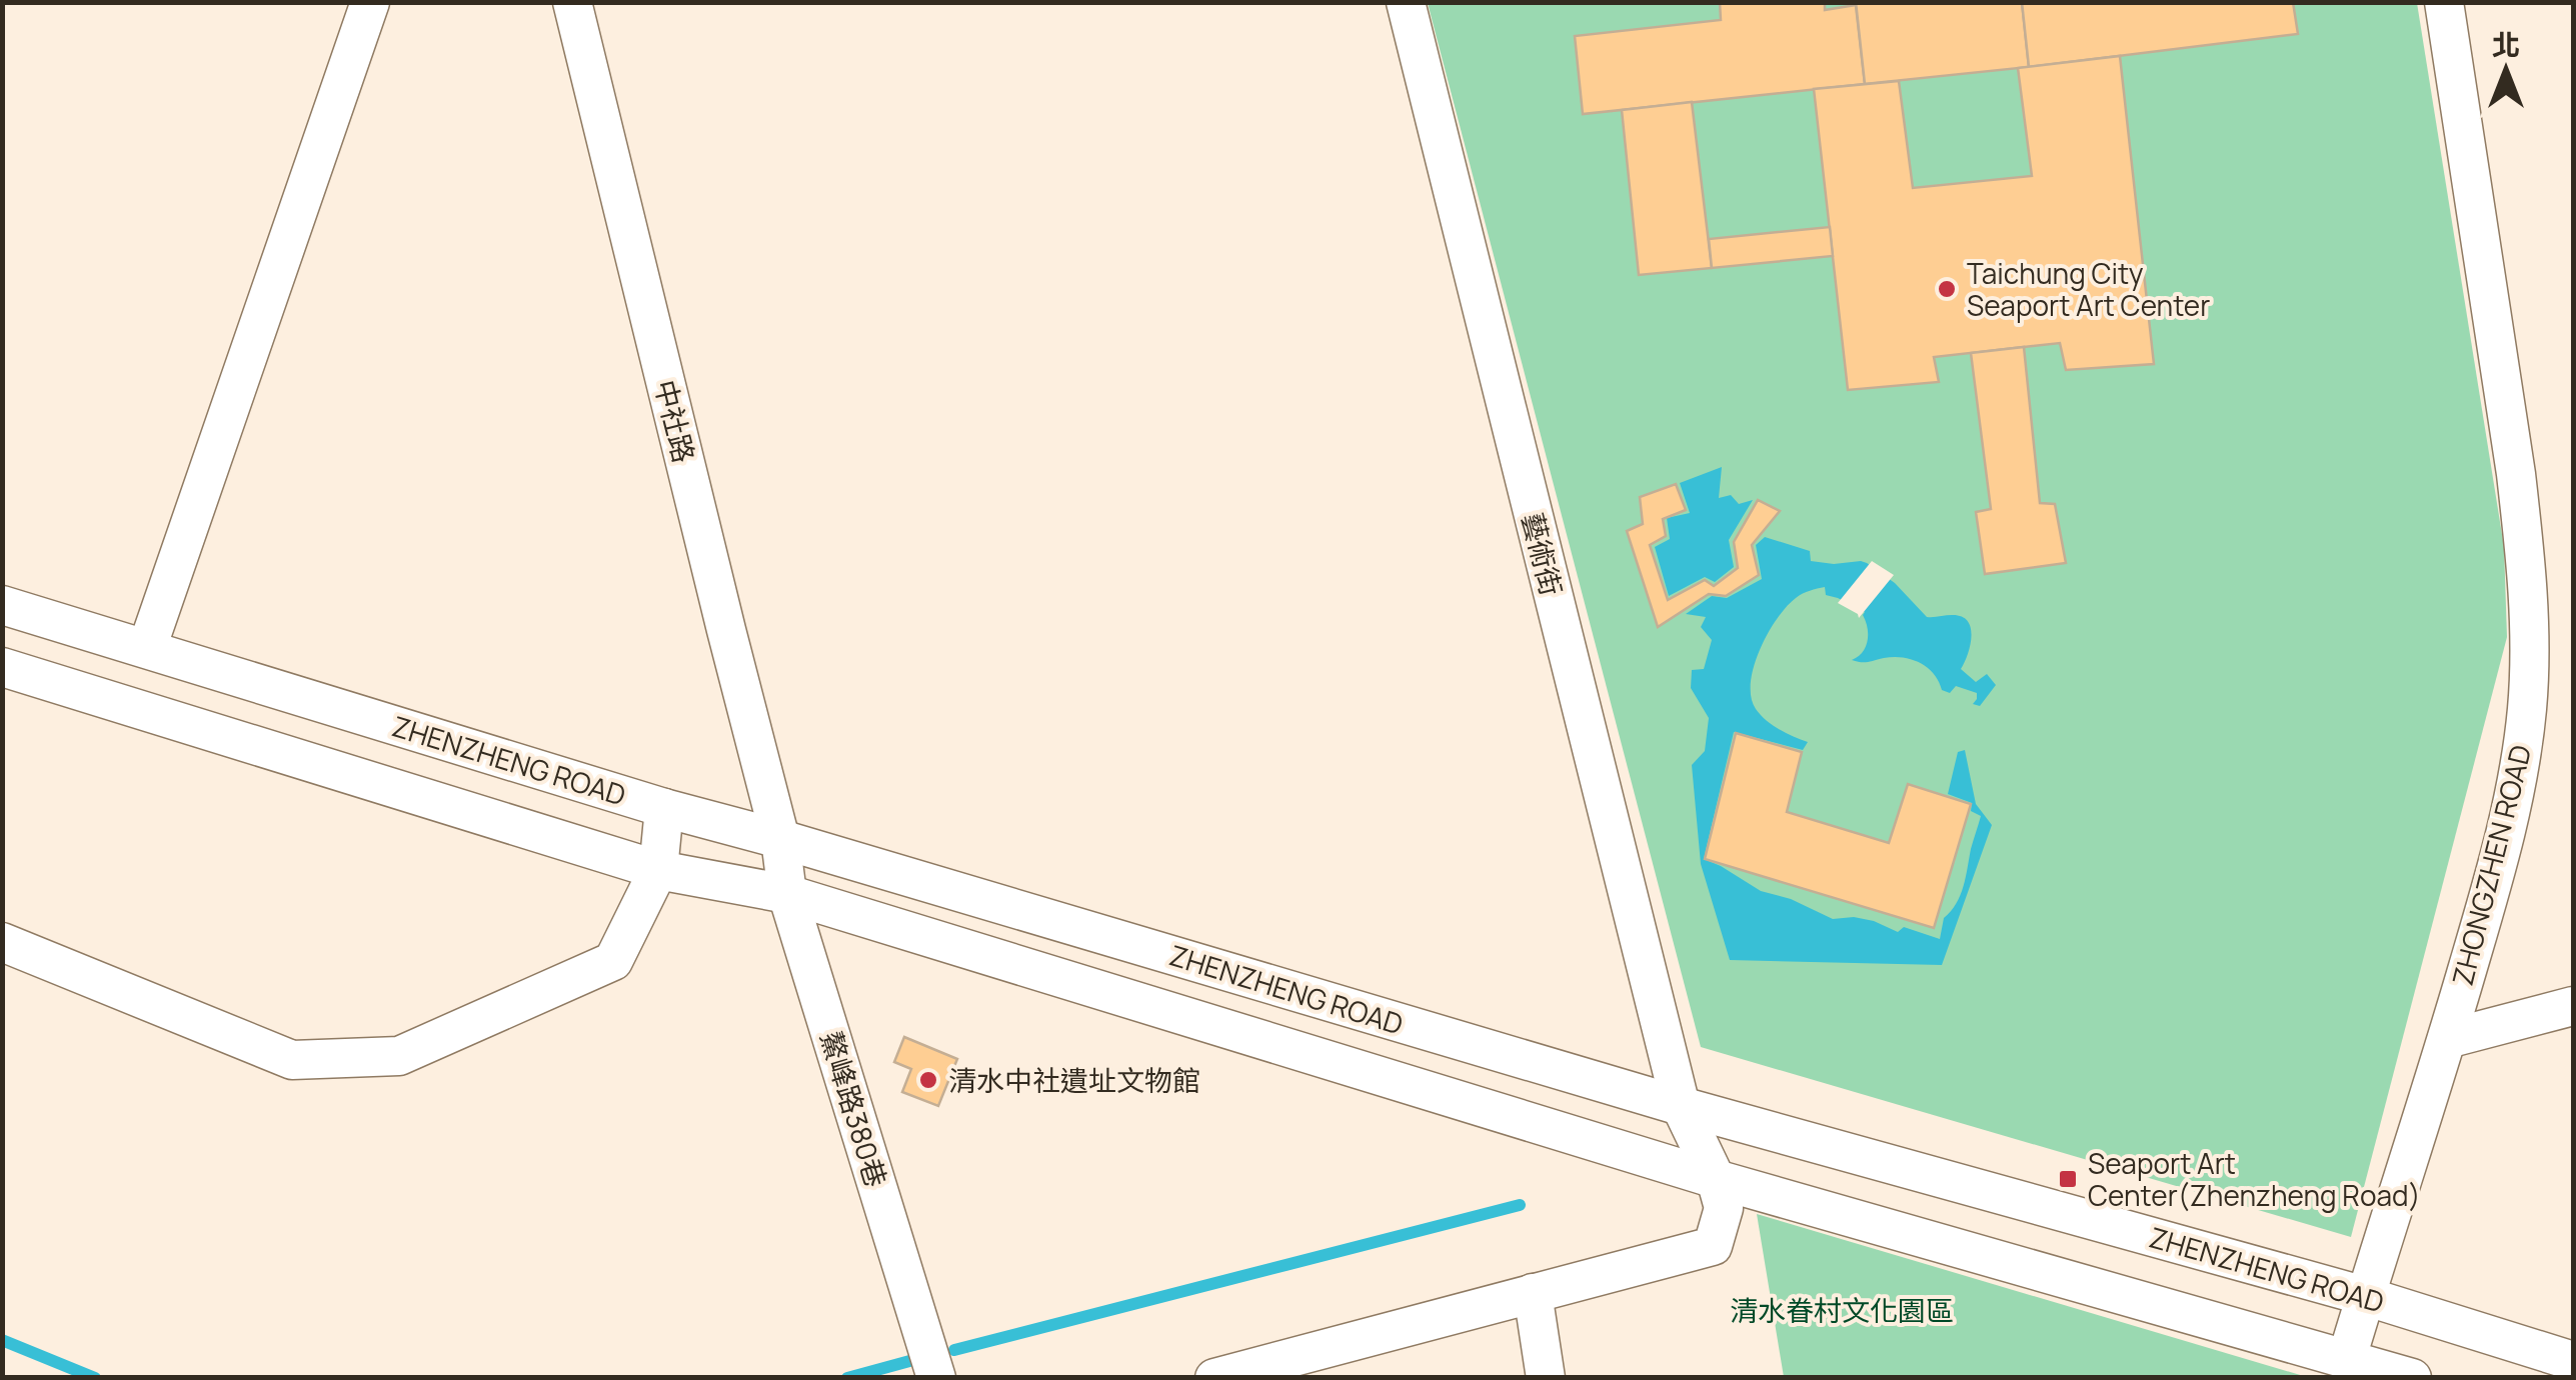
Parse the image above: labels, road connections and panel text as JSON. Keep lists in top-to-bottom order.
{
  "streets": {
    "street": [
      "中社路",
      "藝術街",
      "ZHENZHENG ROAD",
      "ZHONGZHEN ROAD",
      "鰲峰路380巷"
    ]
  },
  "crossings": [
    ["中社路", "ZHENZHENG ROAD"],
    ["中社路", "鰲峰路380巷"],
    ["藝術街", "ZHENZHENG ROAD"],
    ["ZHENZHENG ROAD", "ZHONGZHEN ROAD"],
    ["ZHENZHENG ROAD", "鰲峰路380巷"]
  ],
  "parks": ["清水眷村文化園區"],
  "places": {
    "other": ["Taichung City Seaport Art Center", "清水中社遺址文物館"],
    "transit": ["Seaport Art Center(Zhenzheng Road)"]
  },
  "north": "top"
}
